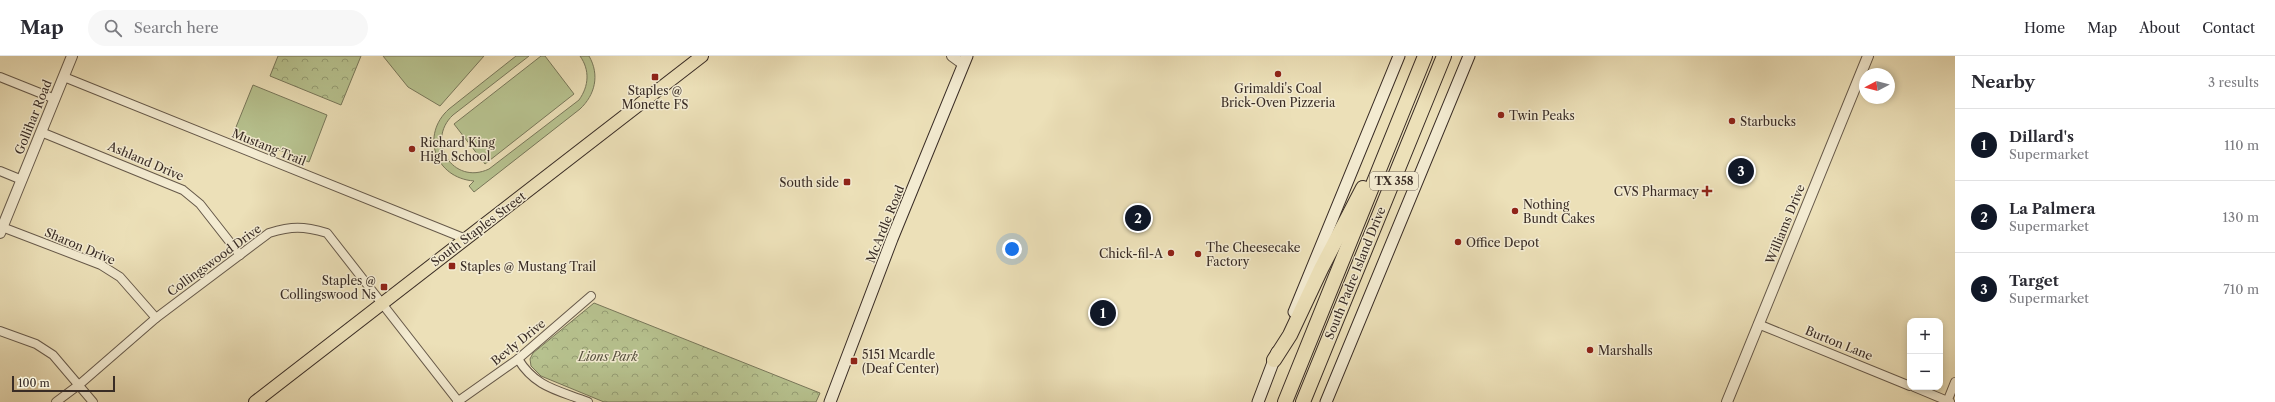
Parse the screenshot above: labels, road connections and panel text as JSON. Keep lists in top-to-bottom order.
{
  "streets": {
    "highway": ["TX 358", "South Padre Island Drive"],
    "main road": ["McArdle Road", "South Staples Street"],
    "street": [
      "Gollihar Road",
      "Mustang Trail",
      "Ashland Drive",
      "Williams Drive",
      "Sharon Drive",
      "Collingswood Drive",
      "Bevly Drive",
      "Burton Lane"
    ]
  },
  "crossings": [
    ["Gollihar Road", "Mustang Trail"],
    ["Gollihar Road", "Ashland Drive"],
    ["Gollihar Road", "Sharon Drive"],
    ["Mustang Trail", "South Staples Street"],
    ["Ashland Drive", "Collingswood Drive"],
    ["Williams Drive", "Burton Lane"],
    ["South Staples Street", "Collingswood Drive"],
    ["Sharon Drive", "Collingswood Drive"],
    ["Collingswood Drive", "Bevly Drive"]
  ],
  "parks": ["Lions Park"],
  "places": {
    "other": [
      "Grimaldi's Coal Brick-Oven Pizzeria",
      "Twin Peaks",
      "Starbucks",
      "Richard King High School",
      "Nothing Bundt Cakes",
      "Office Depot",
      "Chick-fil-A",
      "The Cheesecake Factory",
      "Marshalls"
    ],
    "transit": [
      "Staples @ Monette FS",
      "South side",
      "Staples @ Mustang Trail",
      "Staples @ Collingswood Ns",
      "5151 Mcardle (Deaf Center)"
    ],
    "health": ["CVS Pharmacy"]
  },
  "scale_bar": "100 m",
  "north": "left",
  "page": {
    "header": "Map",
    "search": "Search here",
    "nav": [
      "Home",
      "Map",
      "About",
      "Contact"
    ],
    "heading": ["Nearby", "3 results"],
    "list": [
      {
        "mark": "1",
        "name": "Dillard's",
        "note": "Supermarket",
        "value": "110 m"
      },
      {
        "mark": "2",
        "name": "La Palmera",
        "note": "Supermarket",
        "value": "130 m"
      },
      {
        "mark": "3",
        "name": "Target",
        "note": "Supermarket",
        "value": "710 m"
      }
    ],
    "pins": ["3", "2", "1"],
    "map_buttons": ["+", "−"],
    "scale": "100 m"
  }
}
